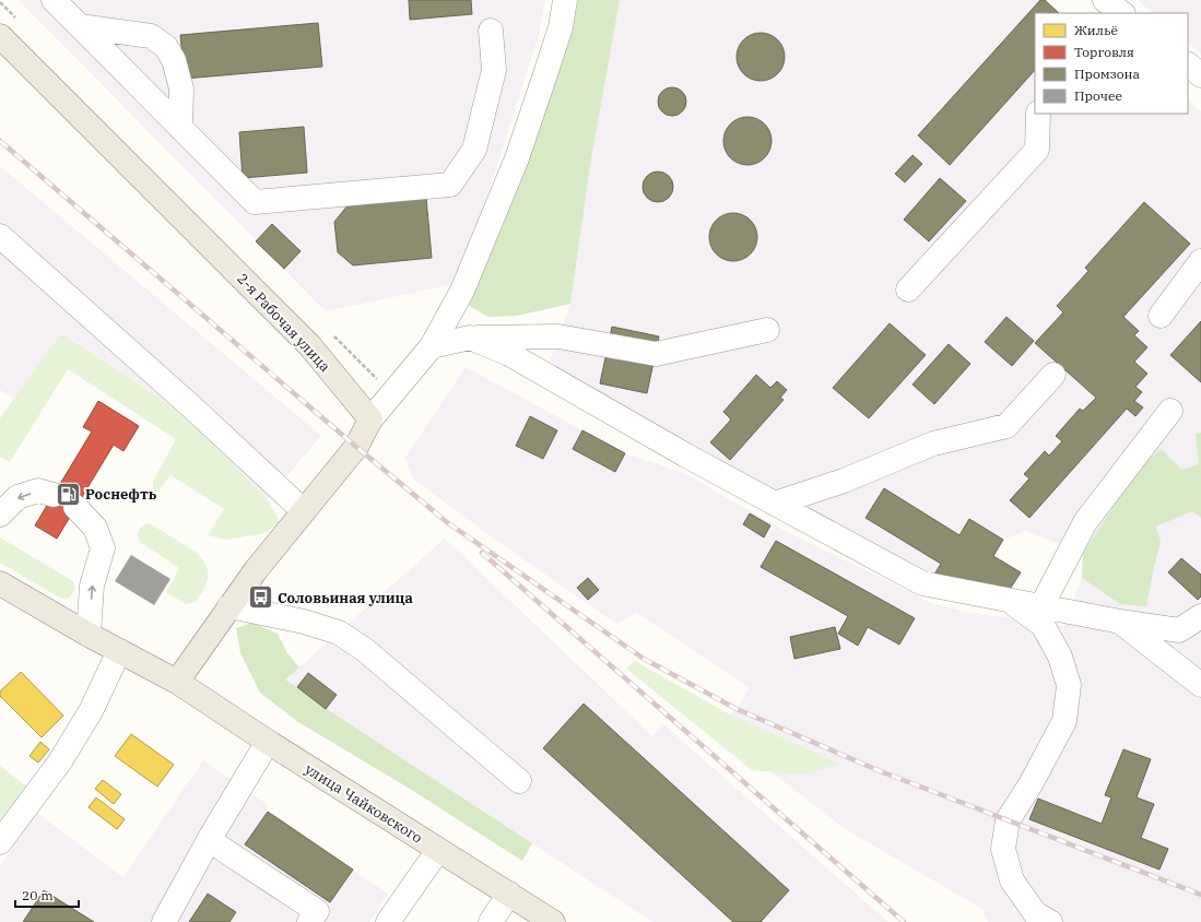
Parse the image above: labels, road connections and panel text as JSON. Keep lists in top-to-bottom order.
{
  "streets": {
    "main road": ["2-я Рабочая улица", "улица Чайковского"]
  },
  "places": {
    "fuel station": ["Роснефть"],
    "bus stop": ["Соловьиная улица"]
  },
  "legend": [
    "Жильё",
    "Торговля",
    "Промзона",
    "Прочее"
  ],
  "scale_bar": "20 m"
}
